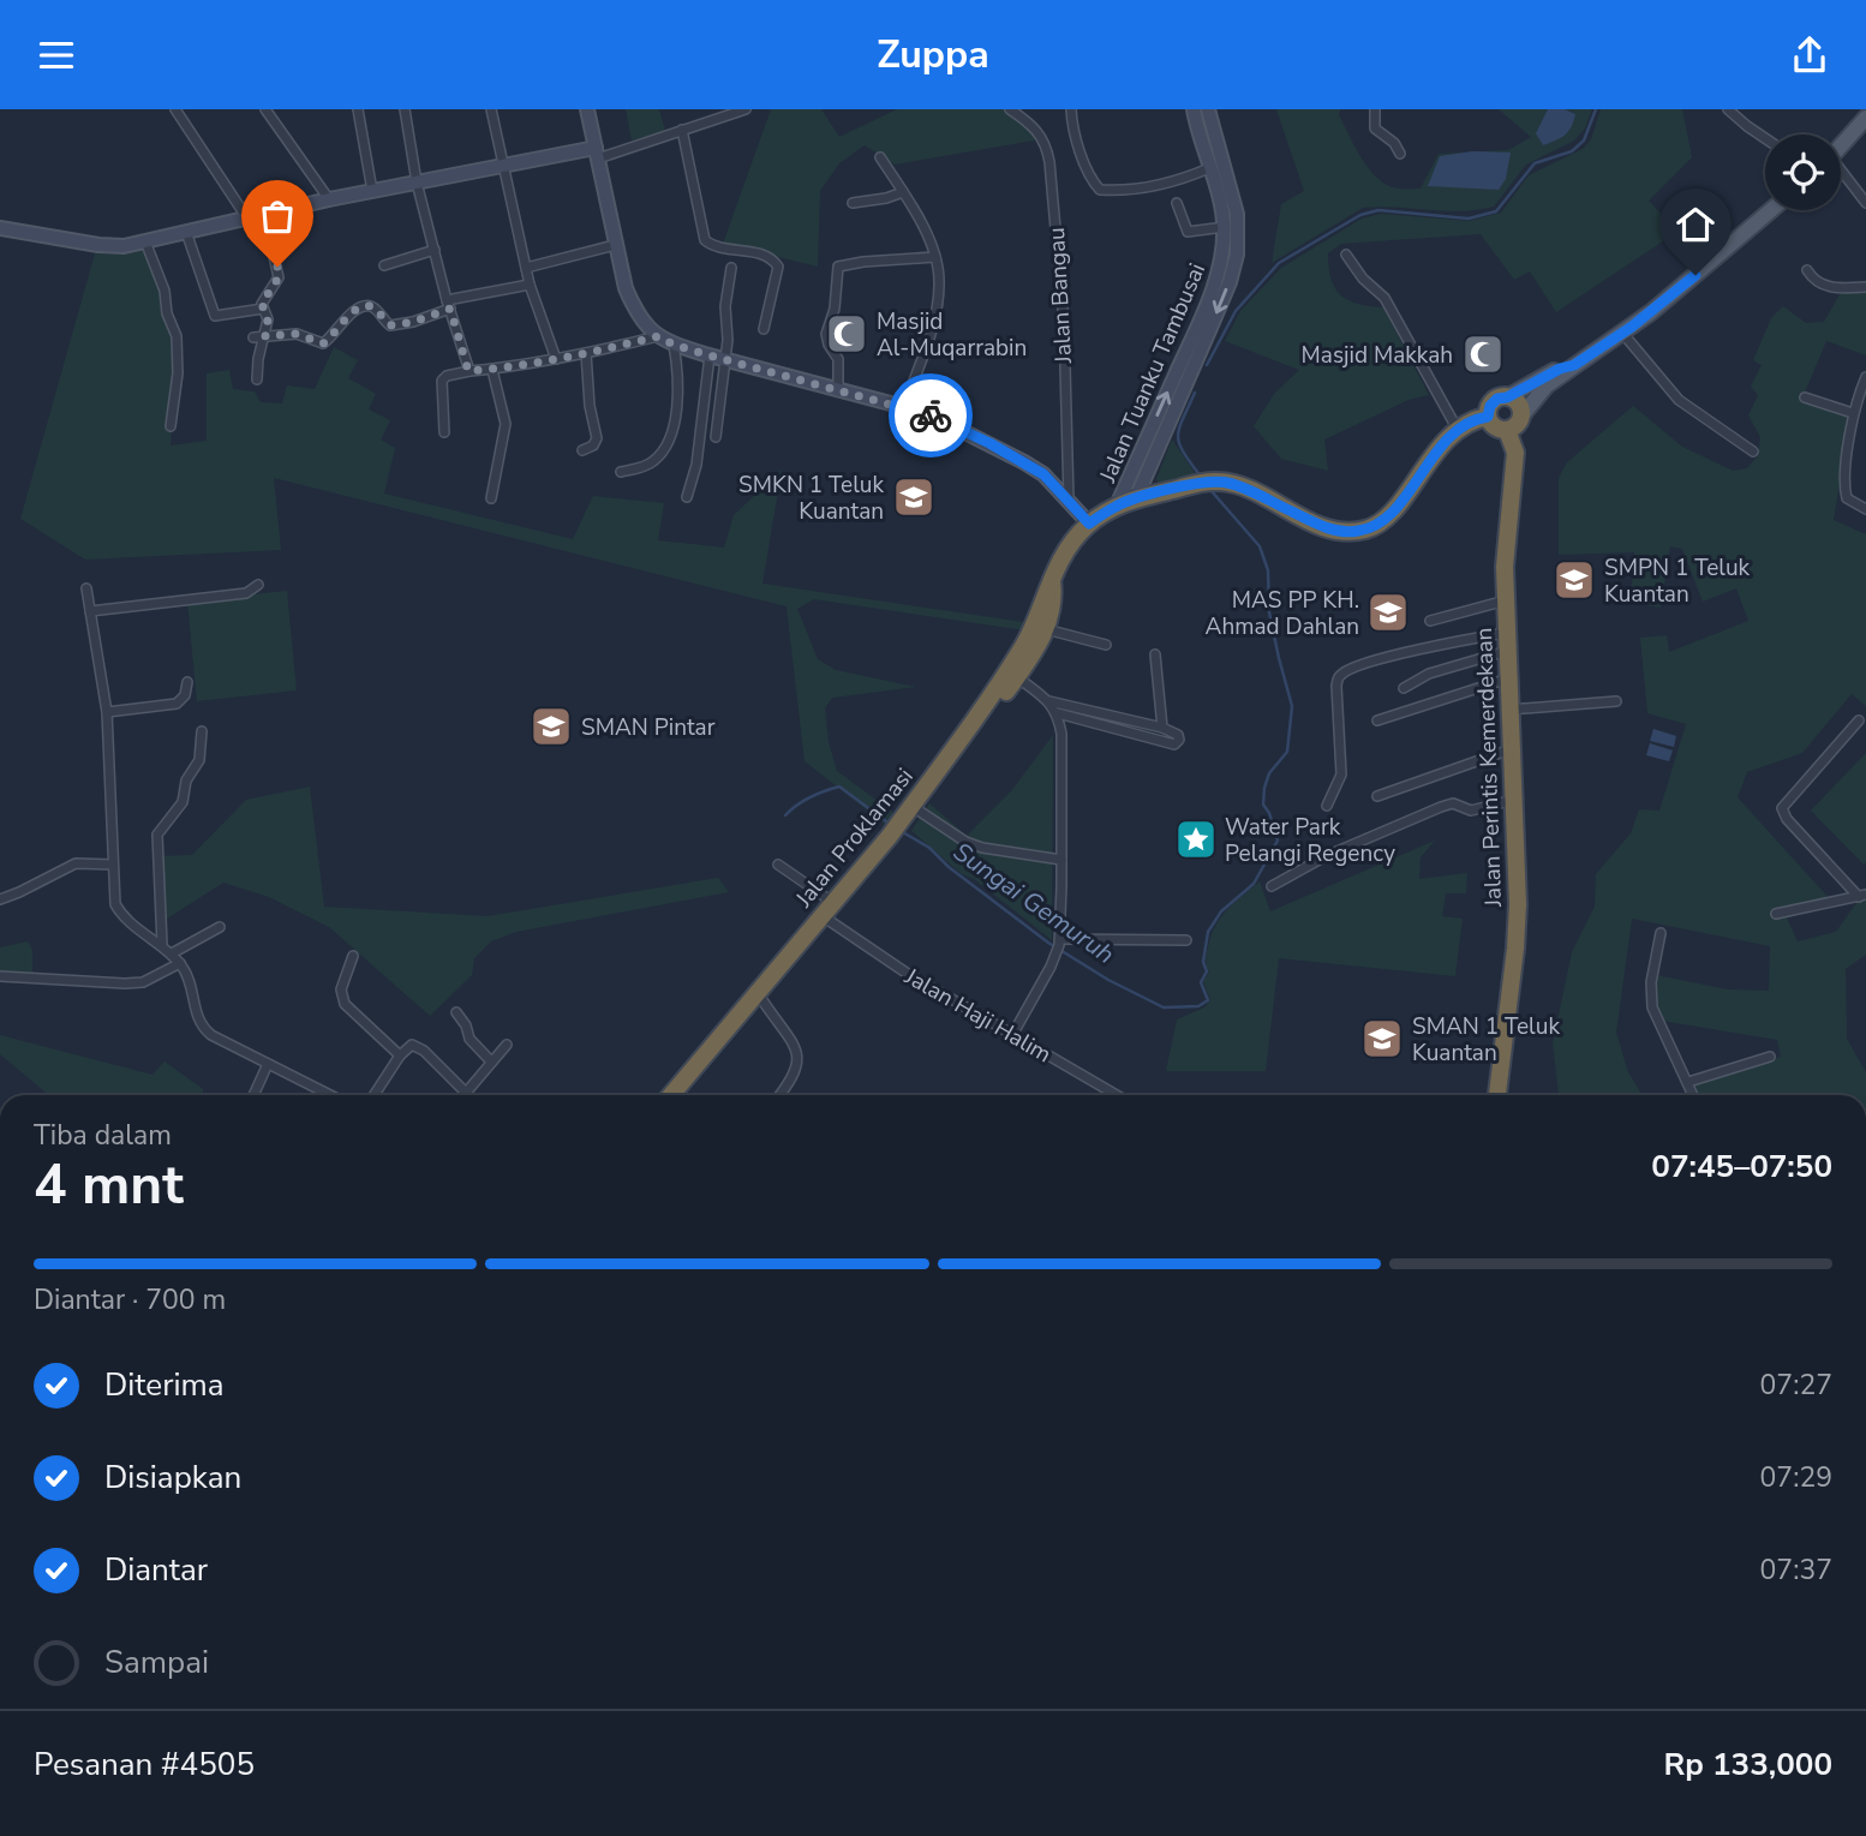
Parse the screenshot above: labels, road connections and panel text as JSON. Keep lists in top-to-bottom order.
{
  "streets": {
    "highway": ["Jalan Perintis Kemerdekaan", "Jalan Proklamasi"],
    "street": ["Jalan Bangau", "Jalan Tuanku Tambusai", "Jalan Haji Halim"]
  },
  "crossings": [
    ["Jalan Tuanku Tambusai", "Jalan Proklamasi"],
    ["Jalan Proklamasi", "Jalan Haji Halim"]
  ],
  "water": ["Sungai Gemuruh"],
  "places": {
    "mosque": ["Masjid Al-Muqarrabin", "Masjid Makkah"],
    "school or university": [
      "SMKN 1 Teluk Kuantan",
      "SMPN 1 Teluk Kuantan",
      "MAS PP KH. Ahmad Dahlan",
      "SMAN Pintar",
      "SMAN 1 Teluk Kuantan"
    ],
    "place": ["Water Park Pelangi Regency"]
  },
  "page": {
    "header": "Zuppa",
    "heading": ["4 mnt", "Tiba dalam", "07:45–07:50"],
    "panel": ["Pesanan #4505", "Rp 133,000"],
    "bar": "Diantar · 700 m",
    "list": [
      ["Diterima", "07:27"],
      ["Disiapkan", "07:29"],
      ["Diantar", "07:37"],
      "Sampai"
    ]
  }
}
